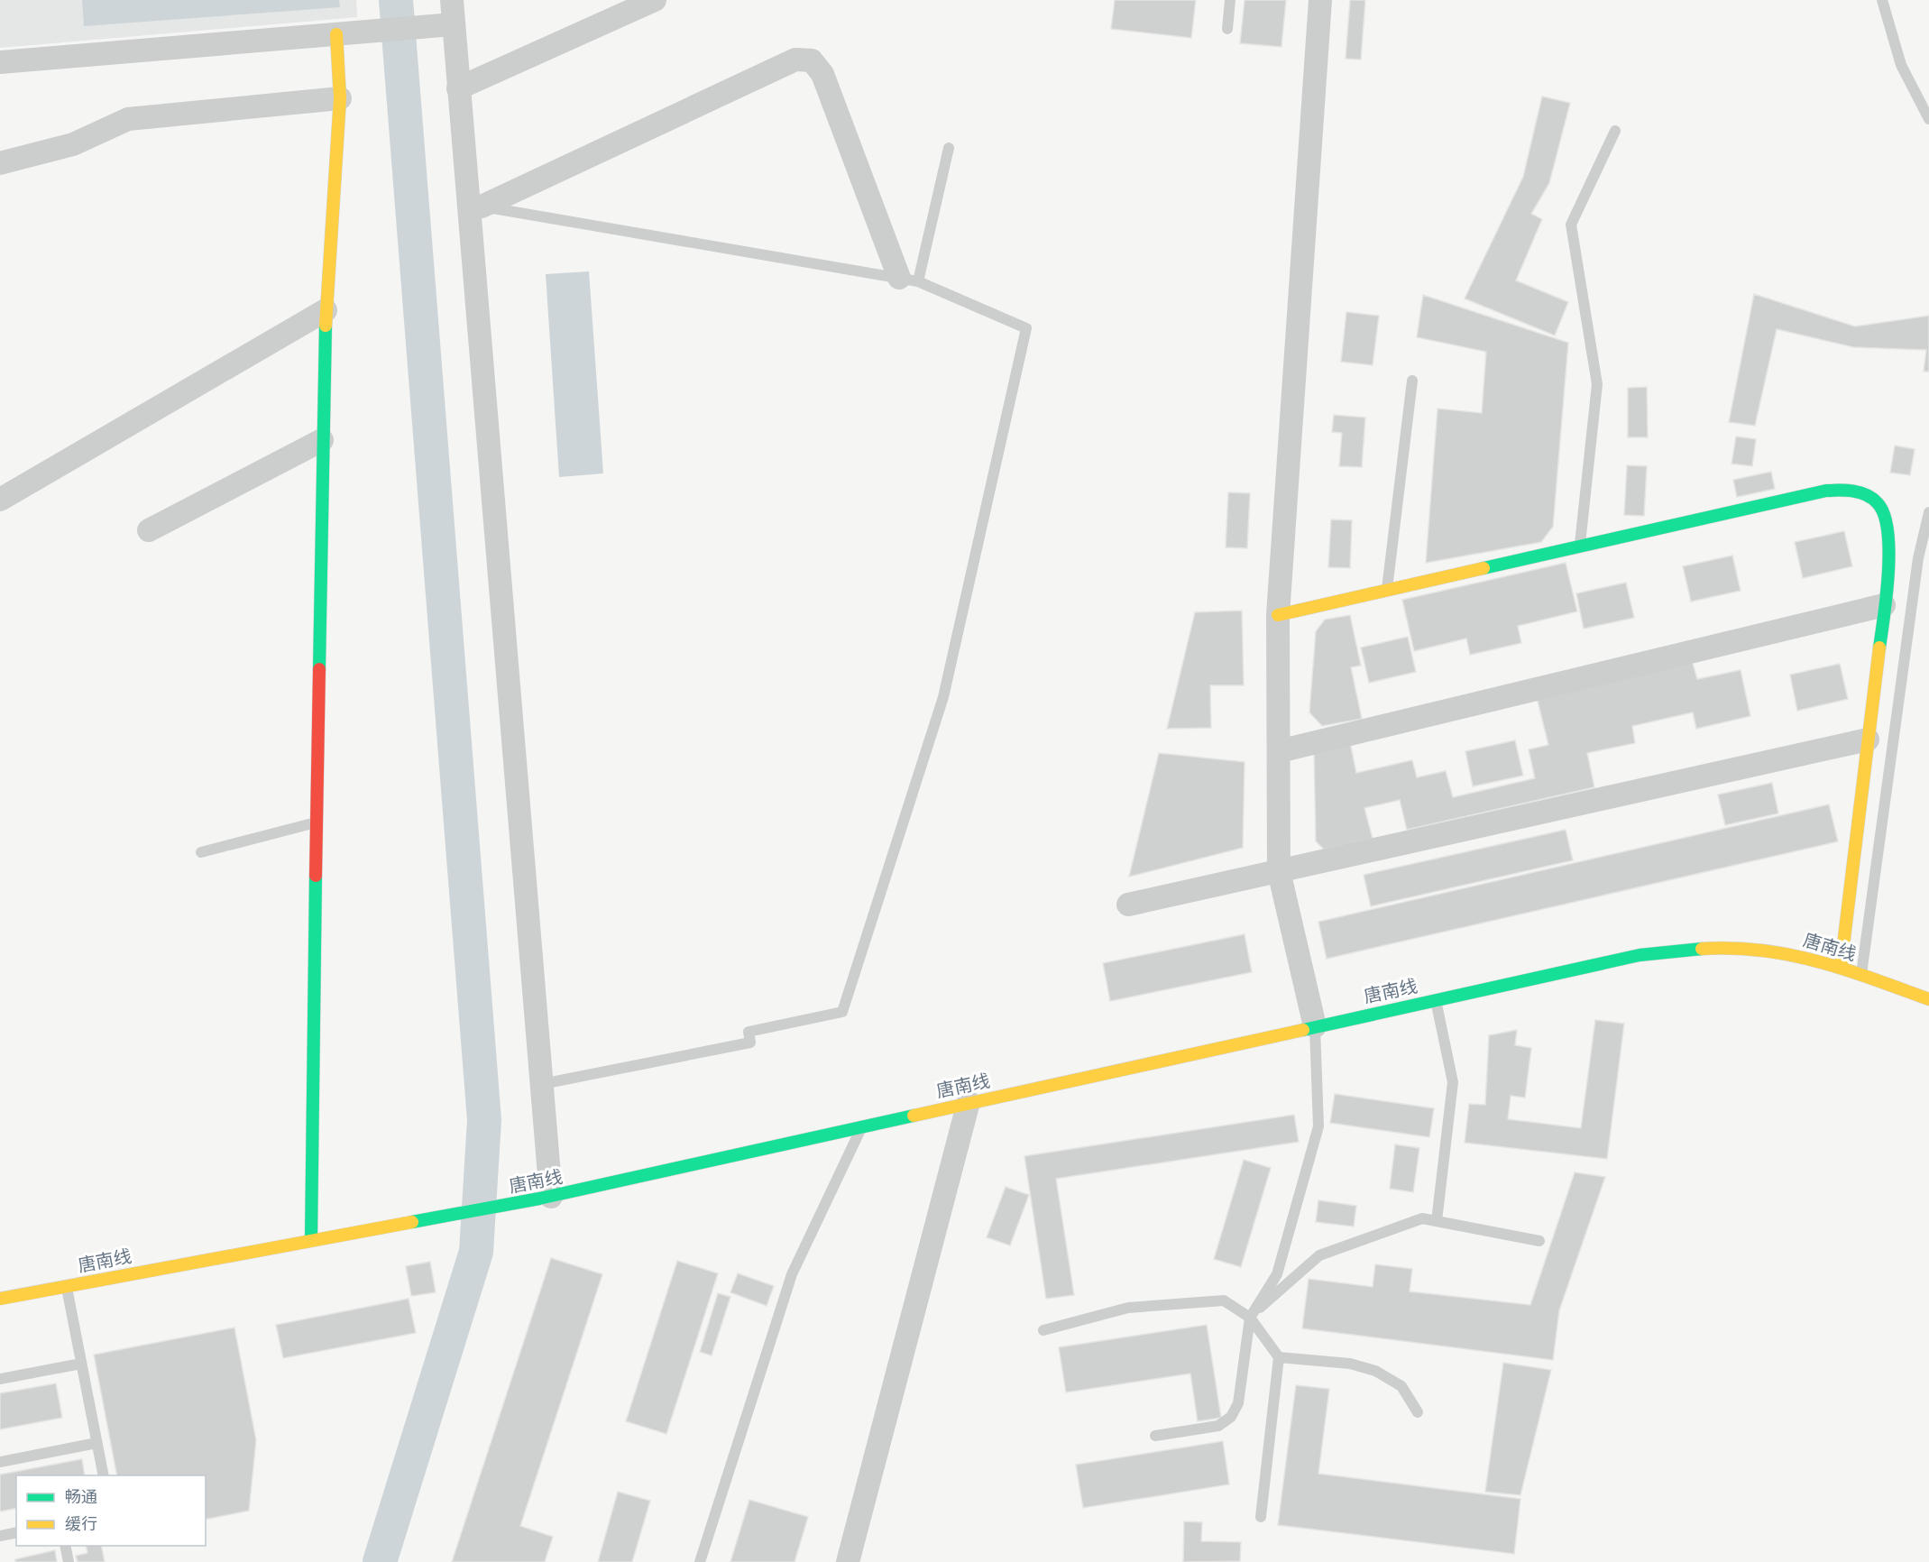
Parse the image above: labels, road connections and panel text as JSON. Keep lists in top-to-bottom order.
{
  "streets": {
    "street": ["唐南线"]
  },
  "legend": ["畅通", "缓行"]
}
